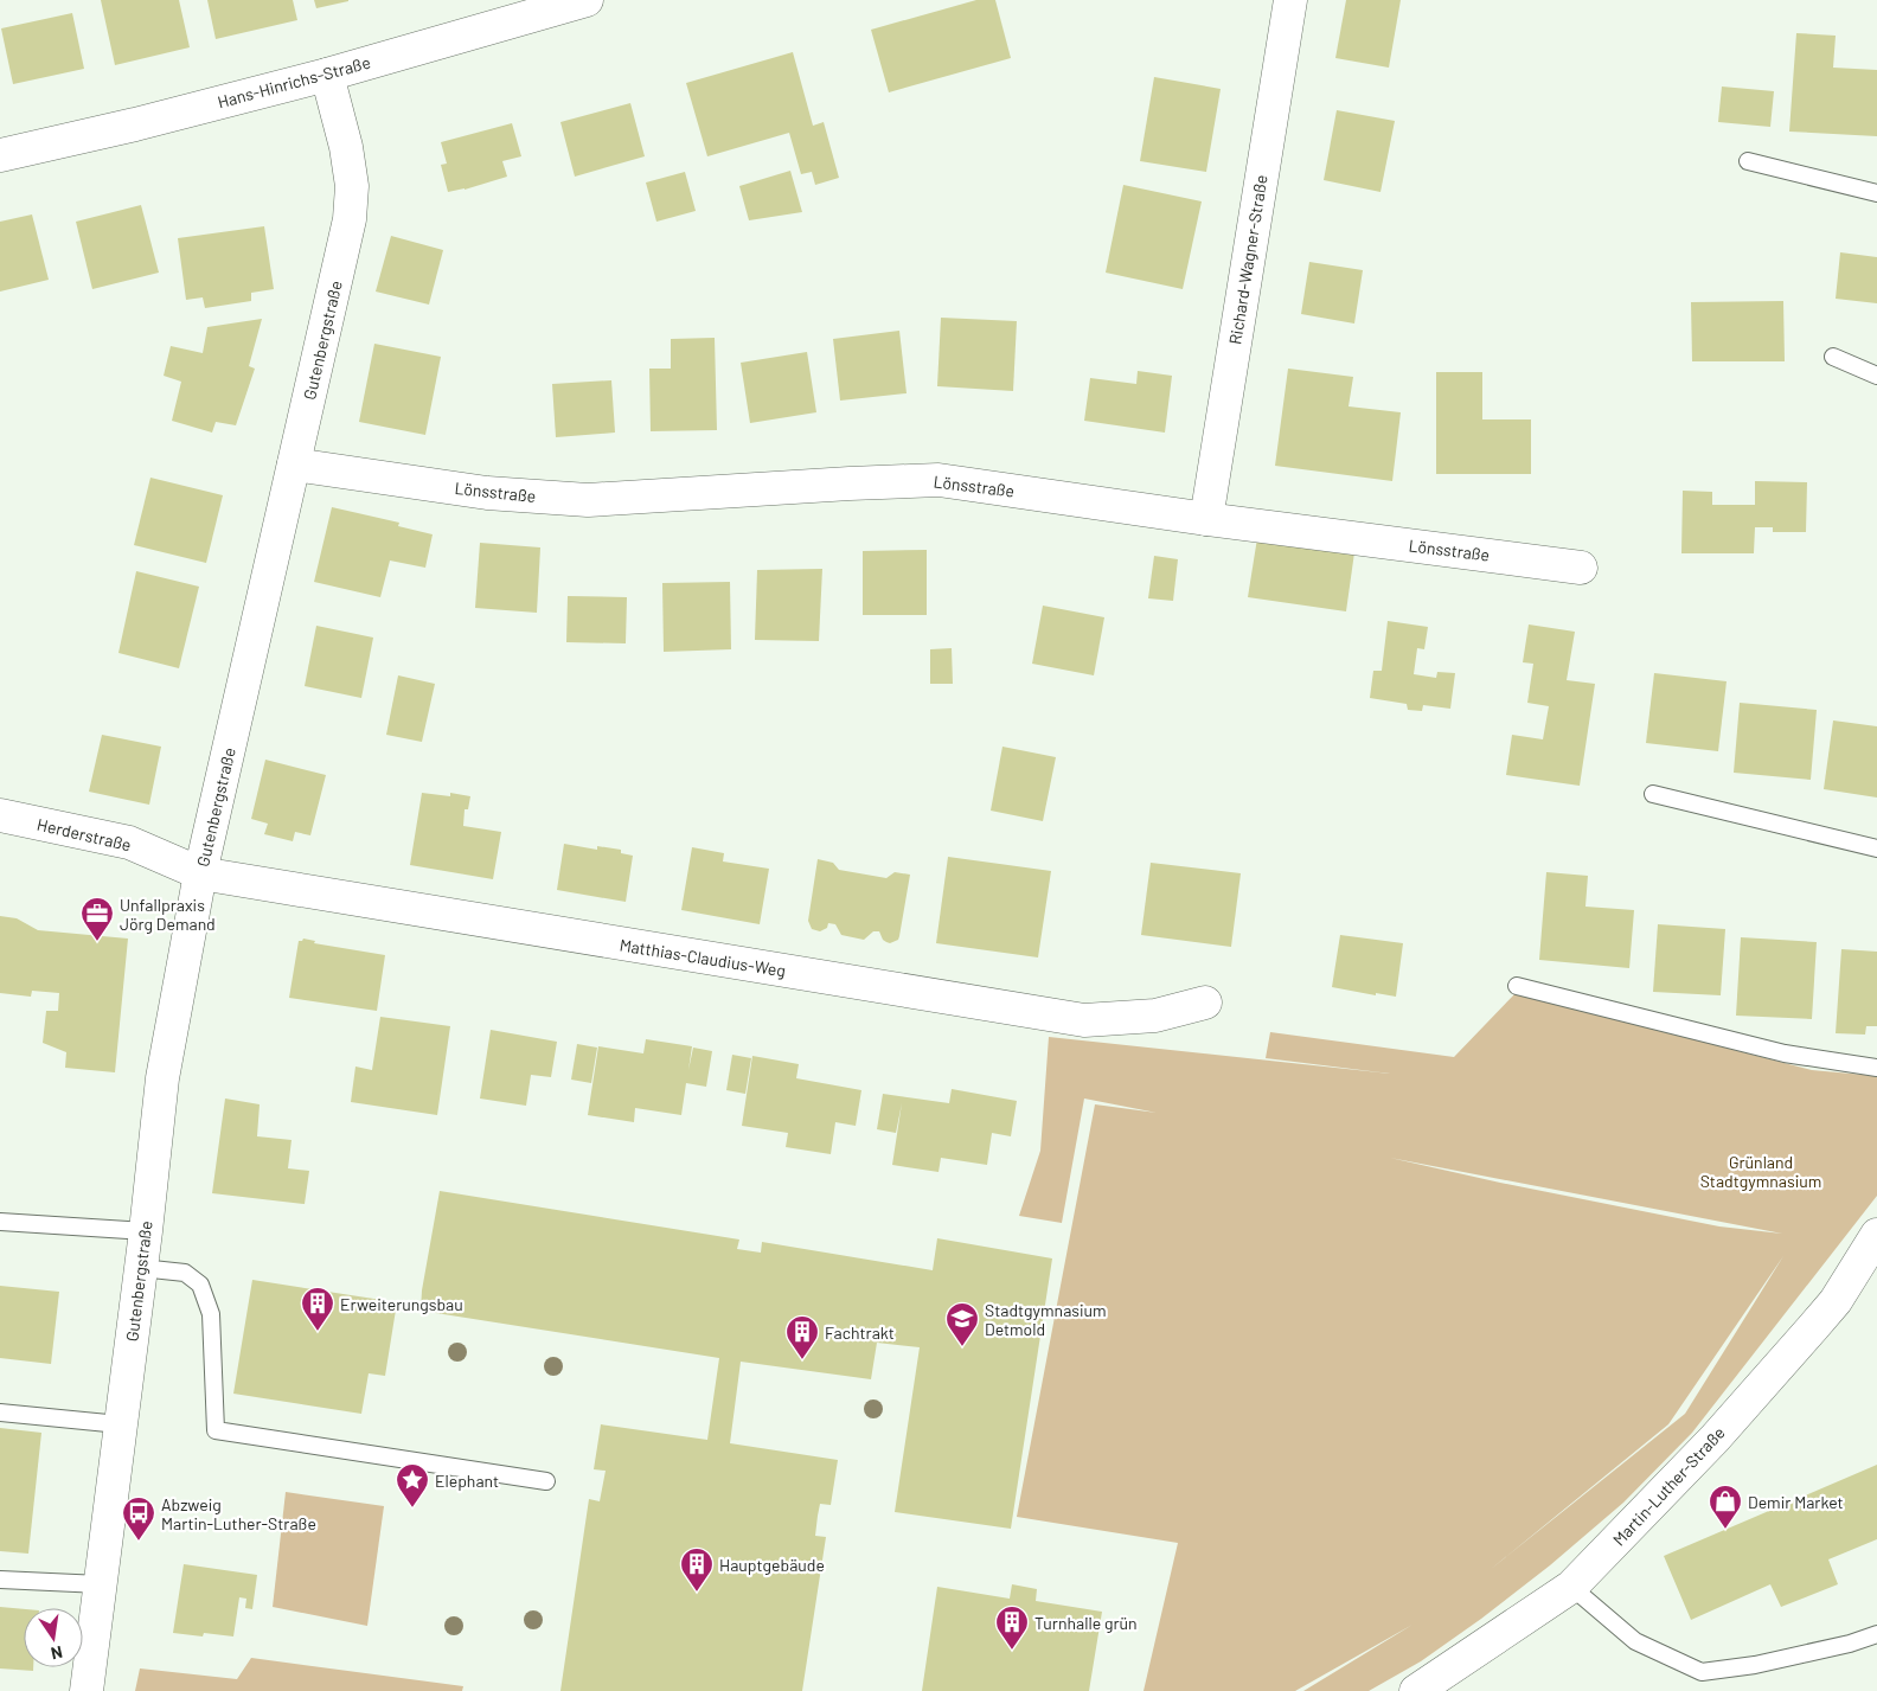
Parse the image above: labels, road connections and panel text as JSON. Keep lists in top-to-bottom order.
{
  "streets": {
    "street": [
      "Hans-Hinrichs-Straße",
      "Richard-Wagner-Straße",
      "Gutenbergstraße",
      "Lönsstraße",
      "Herderstraße",
      "Matthias-Claudius-Weg",
      "Martin-Luther-Straße"
    ]
  },
  "crossings": [
    ["Hans-Hinrichs-Straße", "Gutenbergstraße"],
    ["Richard-Wagner-Straße", "Lönsstraße"],
    ["Gutenbergstraße", "Lönsstraße"],
    ["Gutenbergstraße", "Herderstraße"],
    ["Gutenbergstraße", "Matthias-Claudius-Weg"],
    ["Herderstraße", "Matthias-Claudius-Weg"]
  ],
  "parks": ["Grünland Stadtgymnasium"],
  "places": {
    "office": ["Unfallpraxis Jörg Demand"],
    "building": [
      "Erweiterungsbau",
      "Fachtrakt",
      "Hauptgebäude",
      "Turnhalle grün"
    ],
    "school or university": ["Stadtgymnasium Detmold"],
    "place": ["Elephant"],
    "shop": ["Demir Market"],
    "bus stop": ["Abzweig Martin-Luther-Straße"]
  },
  "north": "bottom"
}
